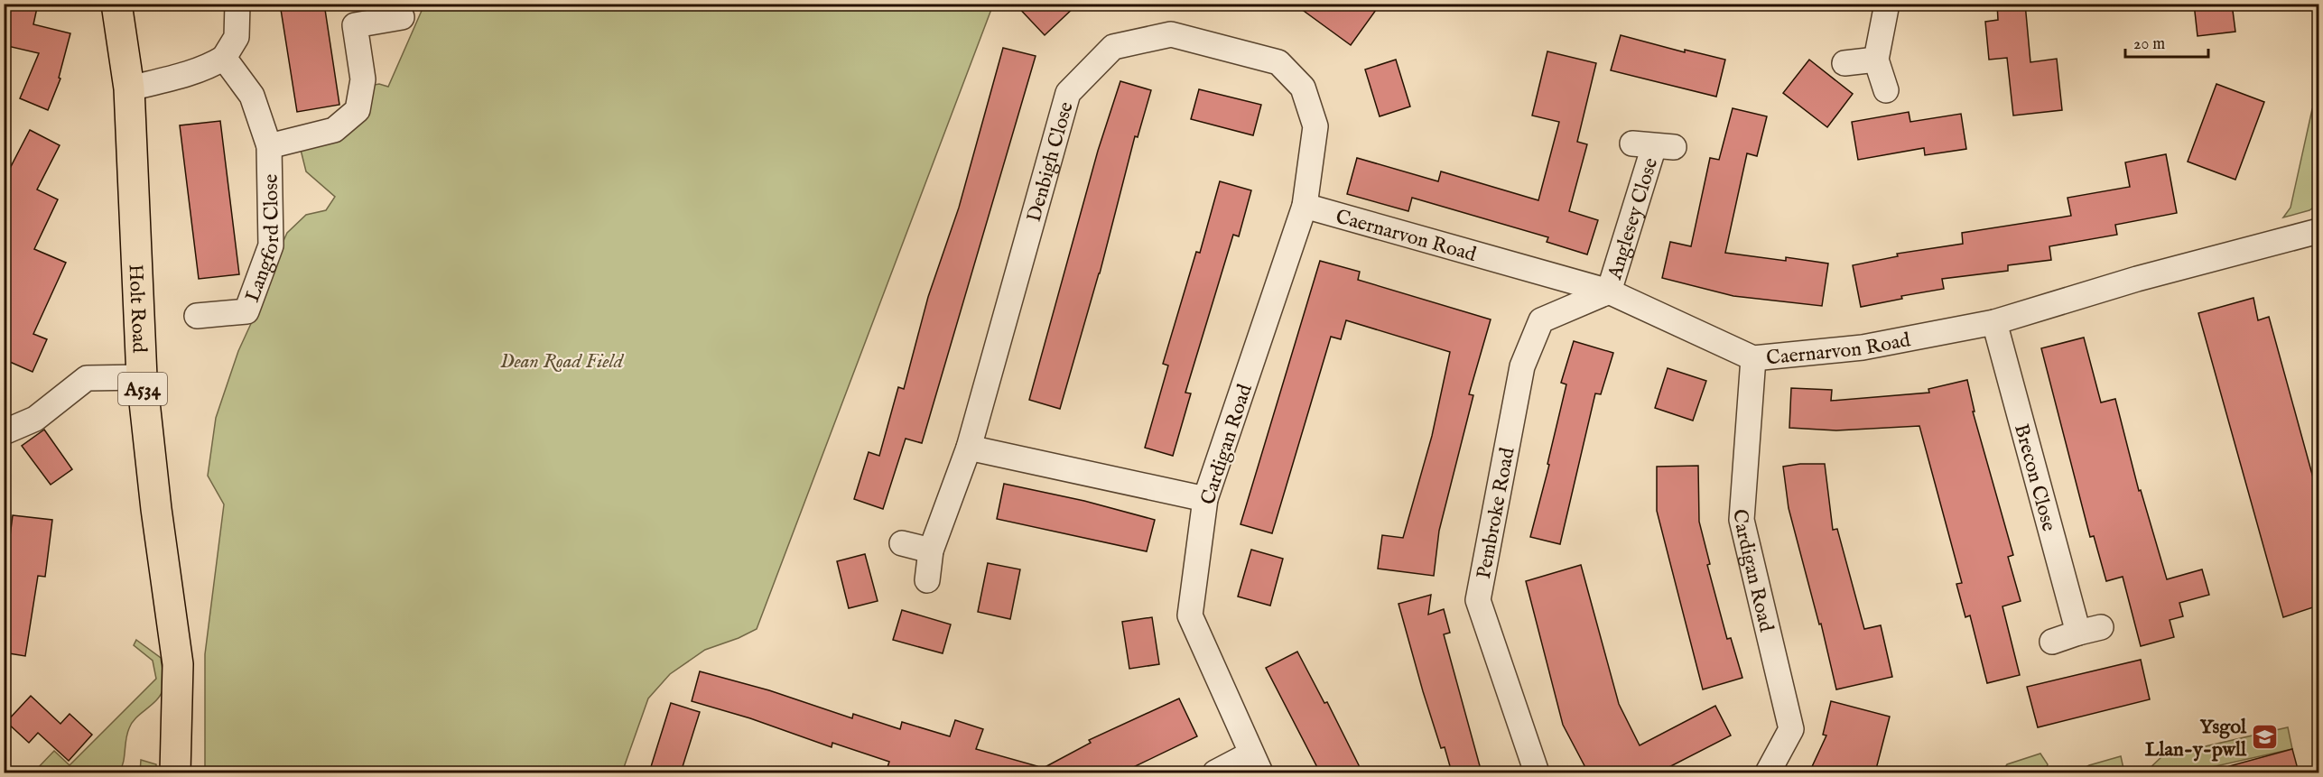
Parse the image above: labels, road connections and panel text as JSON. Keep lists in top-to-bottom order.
{
  "streets": {
    "main road": ["Holt Road", "A534"],
    "street": [
      "Denbigh Close",
      "Anglesey Close",
      "Caernarvon Road",
      "Langford Close",
      "Cardigan Road",
      "Brecon Close",
      "Pembroke Road"
    ]
  },
  "crossings": [
    ["Denbigh Close", "Caernarvon Road"],
    ["Denbigh Close", "Cardigan Road"],
    ["Anglesey Close", "Caernarvon Road"],
    ["Anglesey Close", "Pembroke Road"],
    ["Caernarvon Road", "Cardigan Road"],
    ["Caernarvon Road", "Brecon Close"],
    ["Caernarvon Road", "Pembroke Road"]
  ],
  "parks": ["Dean Road Field"],
  "places": {
    "school or university": ["Ysgol Llan-y-pwll"]
  },
  "scale_bar": "20 m"
}
